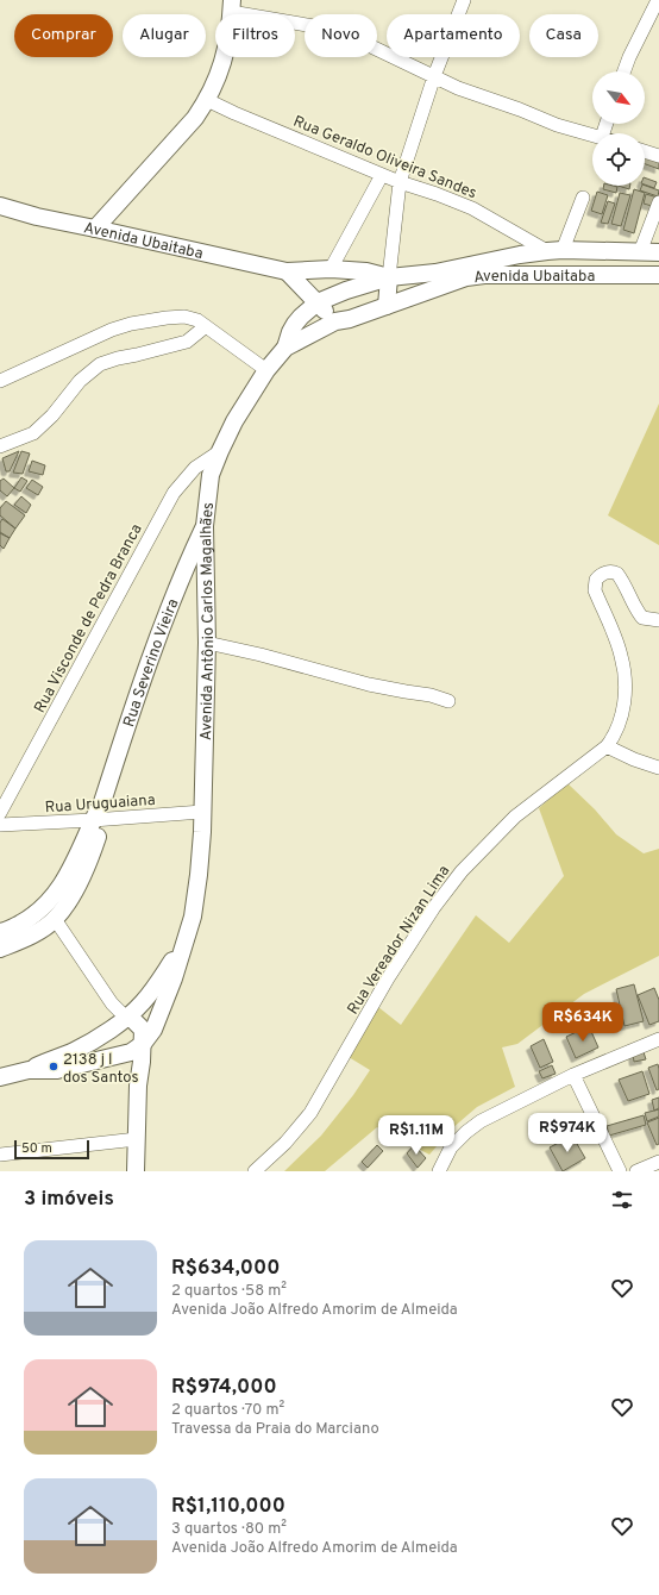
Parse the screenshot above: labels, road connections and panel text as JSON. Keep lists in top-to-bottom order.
{
  "streets": {
    "main road": ["Avenida Ubaitaba", "Avenida Antônio Carlos Magalhães", "Rua Severino Vieira"],
    "street": [
      "Rua Geraldo Oliveira Sandes",
      "Rua Visconde de Pedra Branca",
      "Rua Uruguaiana",
      "Rua Vereador Nizan Lima"
    ]
  },
  "crossings": [
    ["Rua Geraldo Oliveira Sandes", "Avenida Ubaitaba"],
    ["Avenida Ubaitaba", "Avenida Antônio Carlos Magalhães"],
    ["Rua Visconde de Pedra Branca", "Avenida Antônio Carlos Magalhães"],
    ["Avenida Antônio Carlos Magalhães", "Rua Severino Vieira"],
    ["Avenida Antônio Carlos Magalhães", "Rua Uruguaiana"],
    ["Rua Severino Vieira", "Rua Uruguaiana"]
  ],
  "places": ["2138 j l dos Santos"],
  "scale_bar": "50 m",
  "north": "bottom right",
  "page": {
    "chip": [
      "Comprar",
      "Alugar",
      "Filtros",
      "Novo",
      "Apartamento",
      "Casa"
    ],
    "price": ["R$634K", "R$974K", "R$1.11M"],
    "scale": "50 m",
    "heading": "3 imóveis",
    "list": [
      {
        "name": "R$634,000",
        "note": "2 quartos · 58 m² · Avenida João Alfredo Amorim de Almeida"
      },
      {
        "name": "R$974,000",
        "note": "2 quartos · 70 m² · Travessa da Praia do Marciano"
      },
      {
        "name": "R$1,110,000",
        "note": "3 quartos · 80 m² · Avenida João Alfredo Amorim de Almeida"
      }
    ]
  }
}
